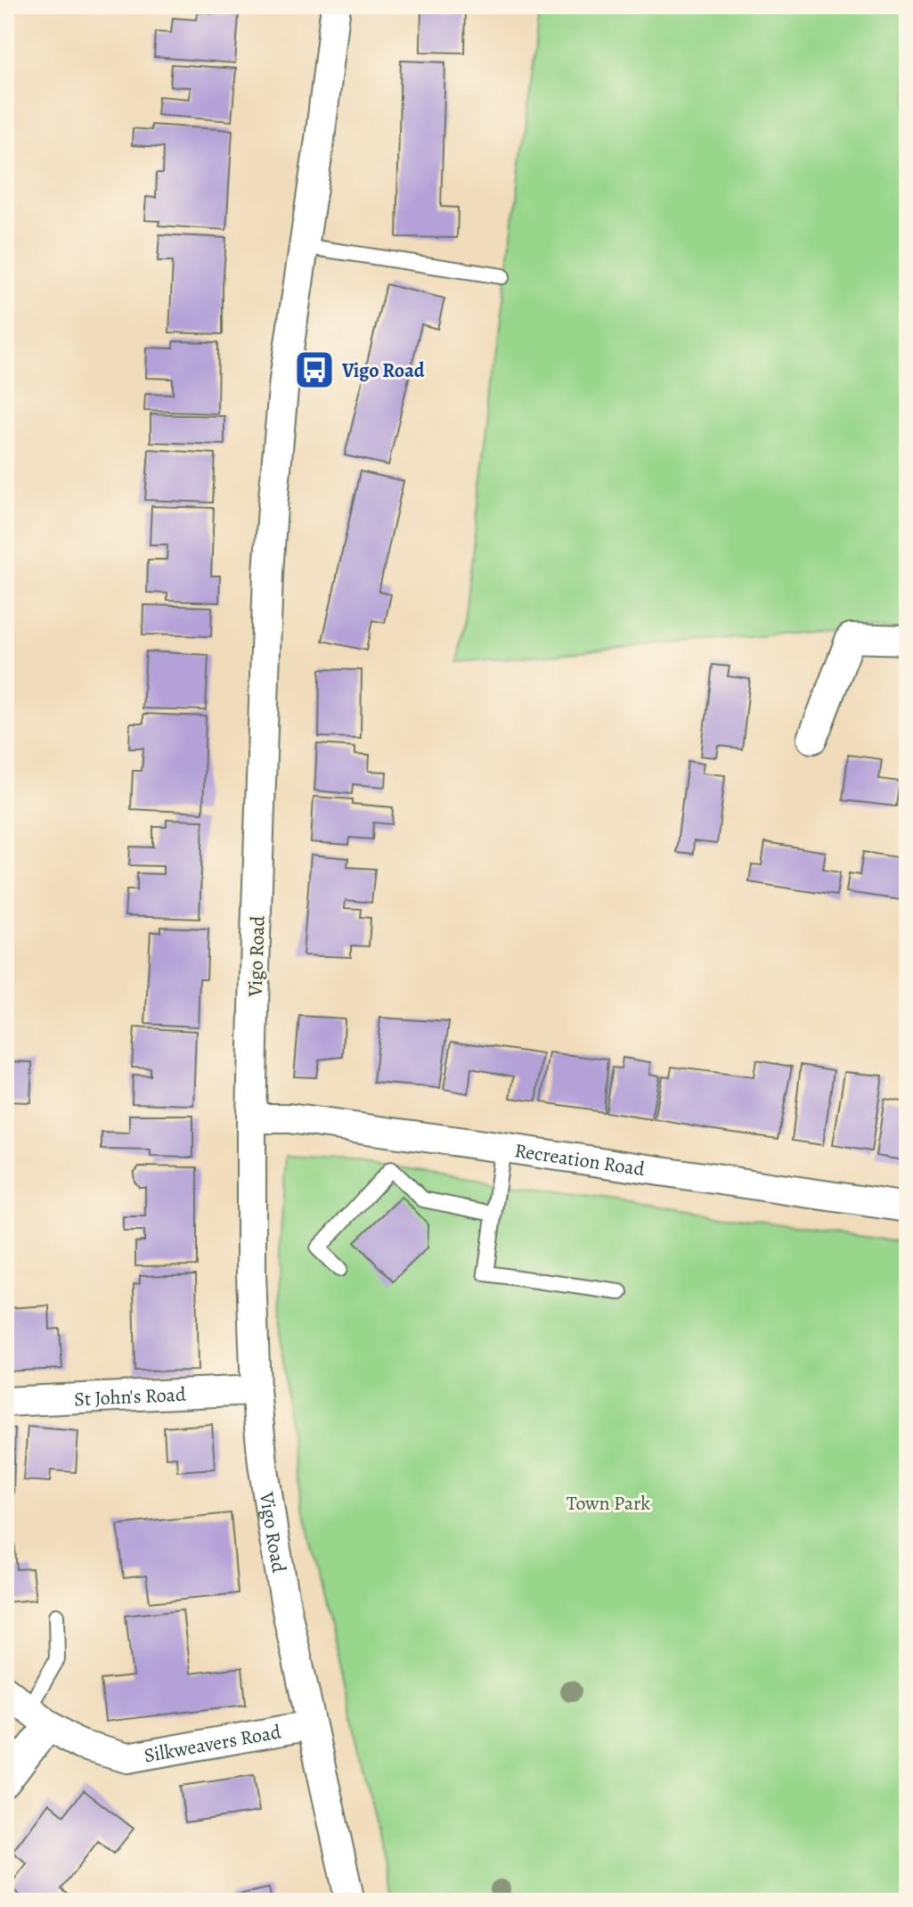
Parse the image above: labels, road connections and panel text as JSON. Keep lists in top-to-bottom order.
{
  "streets": {
    "street": [
      "Vigo Road",
      "Recreation Road",
      "St John's Road",
      "Silkweavers Road"
    ]
  },
  "crossings": [
    ["Vigo Road", "Recreation Road"],
    ["Vigo Road", "St John's Road"],
    ["Vigo Road", "Silkweavers Road"]
  ],
  "parks": ["Town Park"],
  "places": {
    "bus stop": ["Vigo Road"]
  }
}
